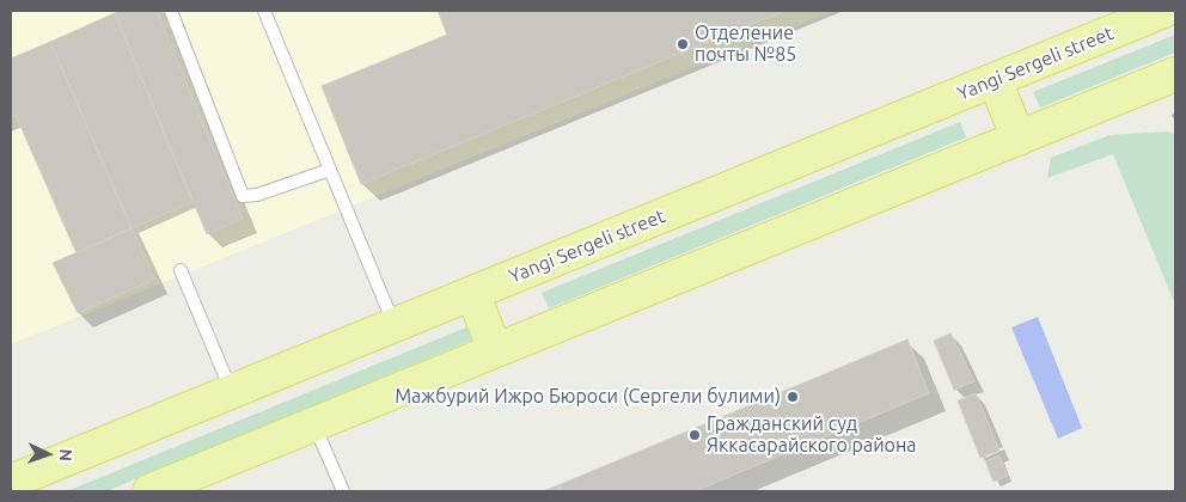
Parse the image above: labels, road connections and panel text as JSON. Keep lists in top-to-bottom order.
{
  "streets": {
    "main road": ["Yangi Sergeli street"]
  },
  "places": ["Отделение почты №85", "Мажбурий Ижро Бюроси (Сергели булими)", "Гражданский суд Яккасарайского района"],
  "north": "right"
}
